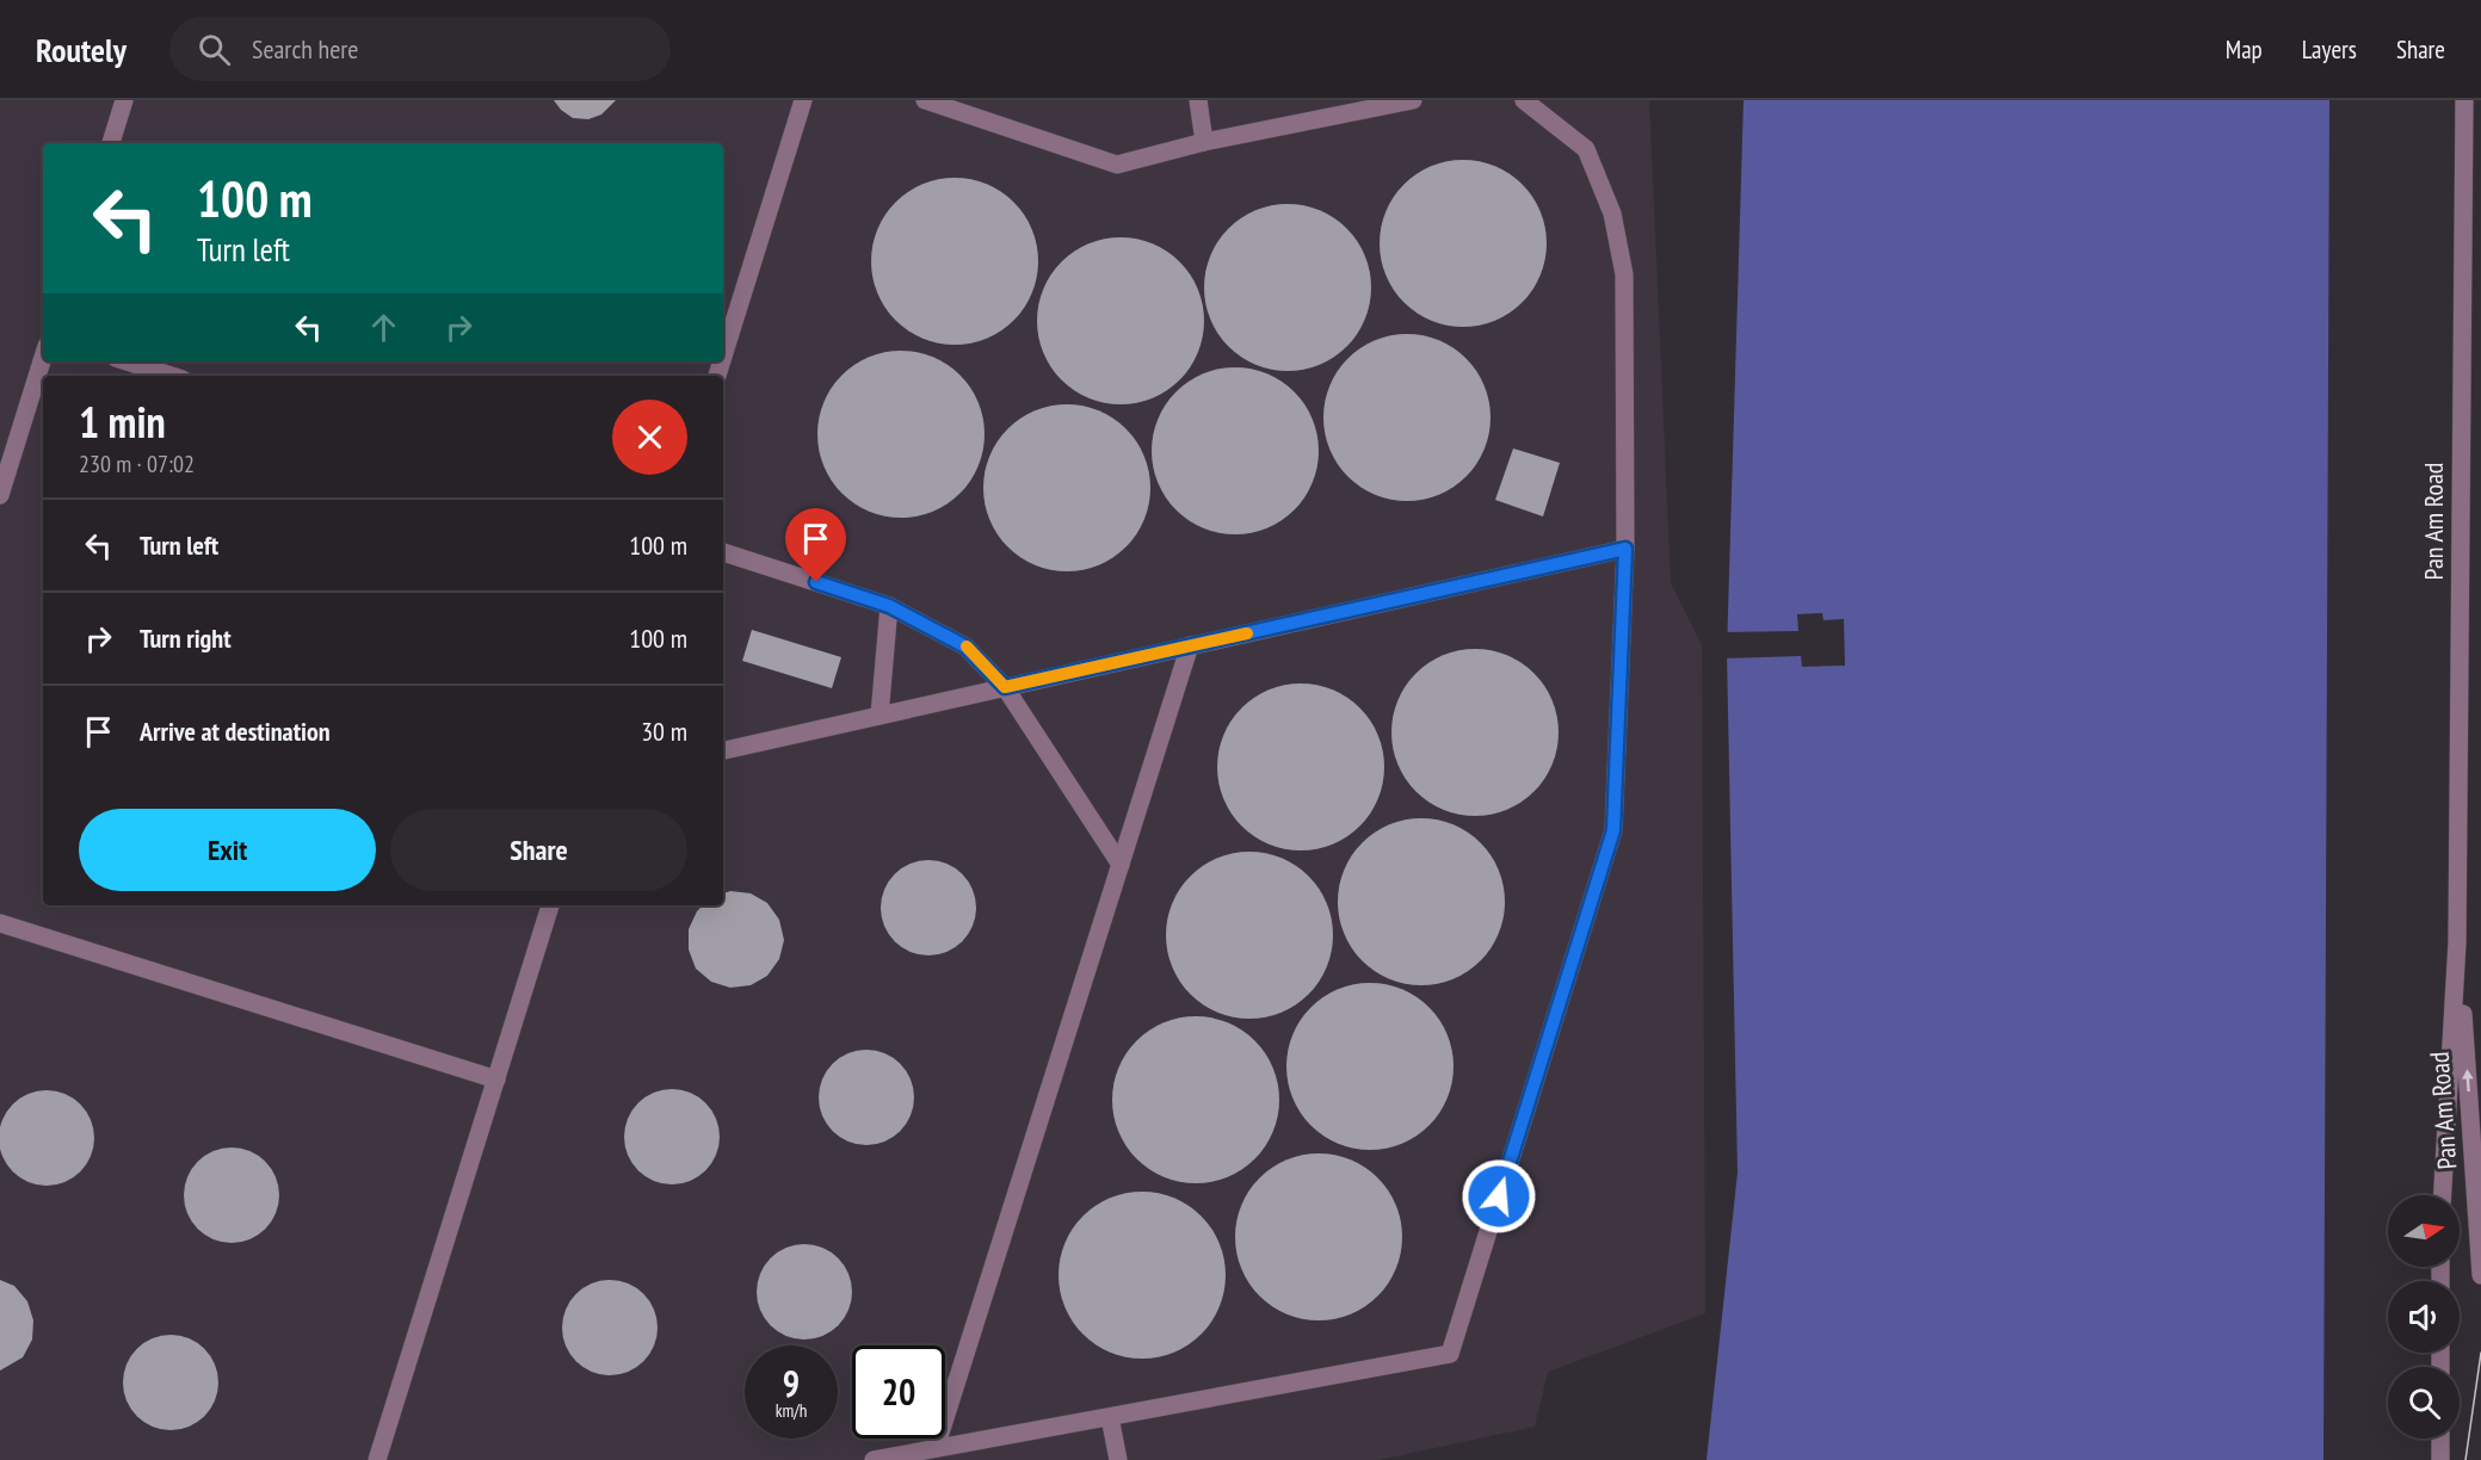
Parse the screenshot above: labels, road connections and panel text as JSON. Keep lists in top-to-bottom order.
{
  "streets": {
    "street": ["Pan Am Road"]
  },
  "north": "right",
  "page": {
    "header": "Routely",
    "search": "Search here",
    "nav": ["Map", "Layers", "Share"],
    "turn": ["100 m", "Turn left"],
    "heading": ["1 min", "230 m · 07:02"],
    "list": [
      {
        "name": "Turn left",
        "value": "100 m"
      },
      {
        "name": "Turn right",
        "value": "100 m"
      },
      {
        "name": "Arrive at destination",
        "value": "30 m"
      }
    ],
    "buttons": ["Exit", "Share"],
    "speed": "9 km/h",
    "limit": "20"
  }
}
